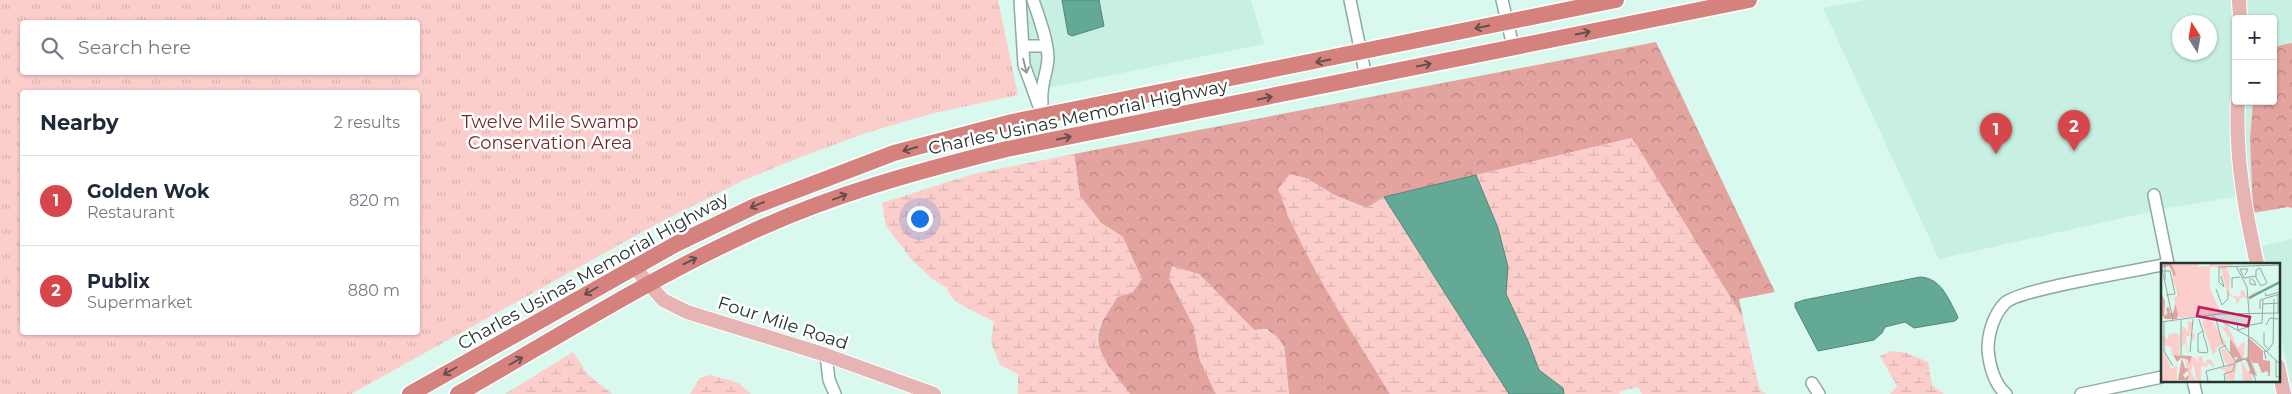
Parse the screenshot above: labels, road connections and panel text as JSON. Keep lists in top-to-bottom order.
{
  "streets": {
    "highway": ["Charles Usinas Memorial Highway"],
    "main road": ["Four Mile Road"]
  },
  "crossings": [
    ["Charles Usinas Memorial Highway", "Four Mile Road"]
  ],
  "parks": ["Twelve Mile Swamp Conservation Area"],
  "north": "top",
  "page": {
    "map_buttons": ["+", "−"],
    "search": "Search here",
    "heading": ["Nearby", "2 results"],
    "pins": ["2", "1"],
    "list": [
      {
        "mark": "1",
        "name": "Golden Wok",
        "note": "Restaurant",
        "value": "820 m"
      },
      {
        "mark": "2",
        "name": "Publix",
        "note": "Supermarket",
        "value": "880 m"
      }
    ]
  }
}
